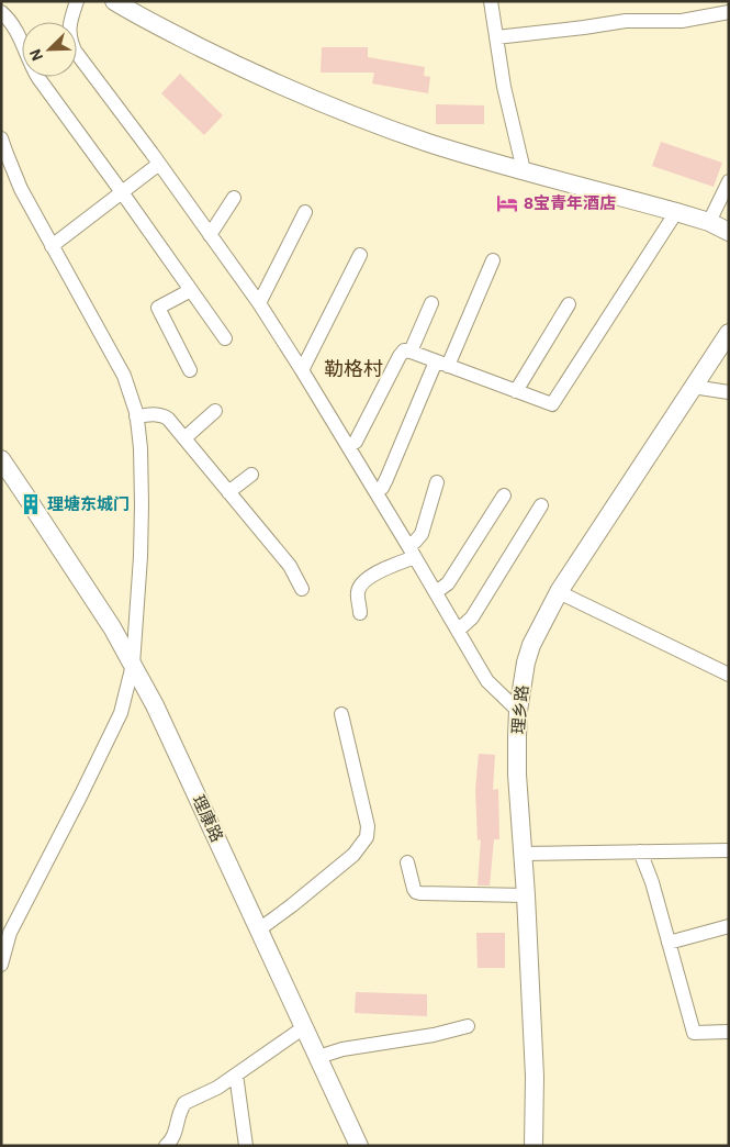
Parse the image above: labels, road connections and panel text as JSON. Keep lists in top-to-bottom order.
{
  "streets": {
    "main road": ["理乡路", "理康路"]
  },
  "districts": ["勒格村"],
  "places": {
    "hotel": ["8宝青年酒店"],
    "building": ["理塘东城门"]
  },
  "north": "bottom left"
}
